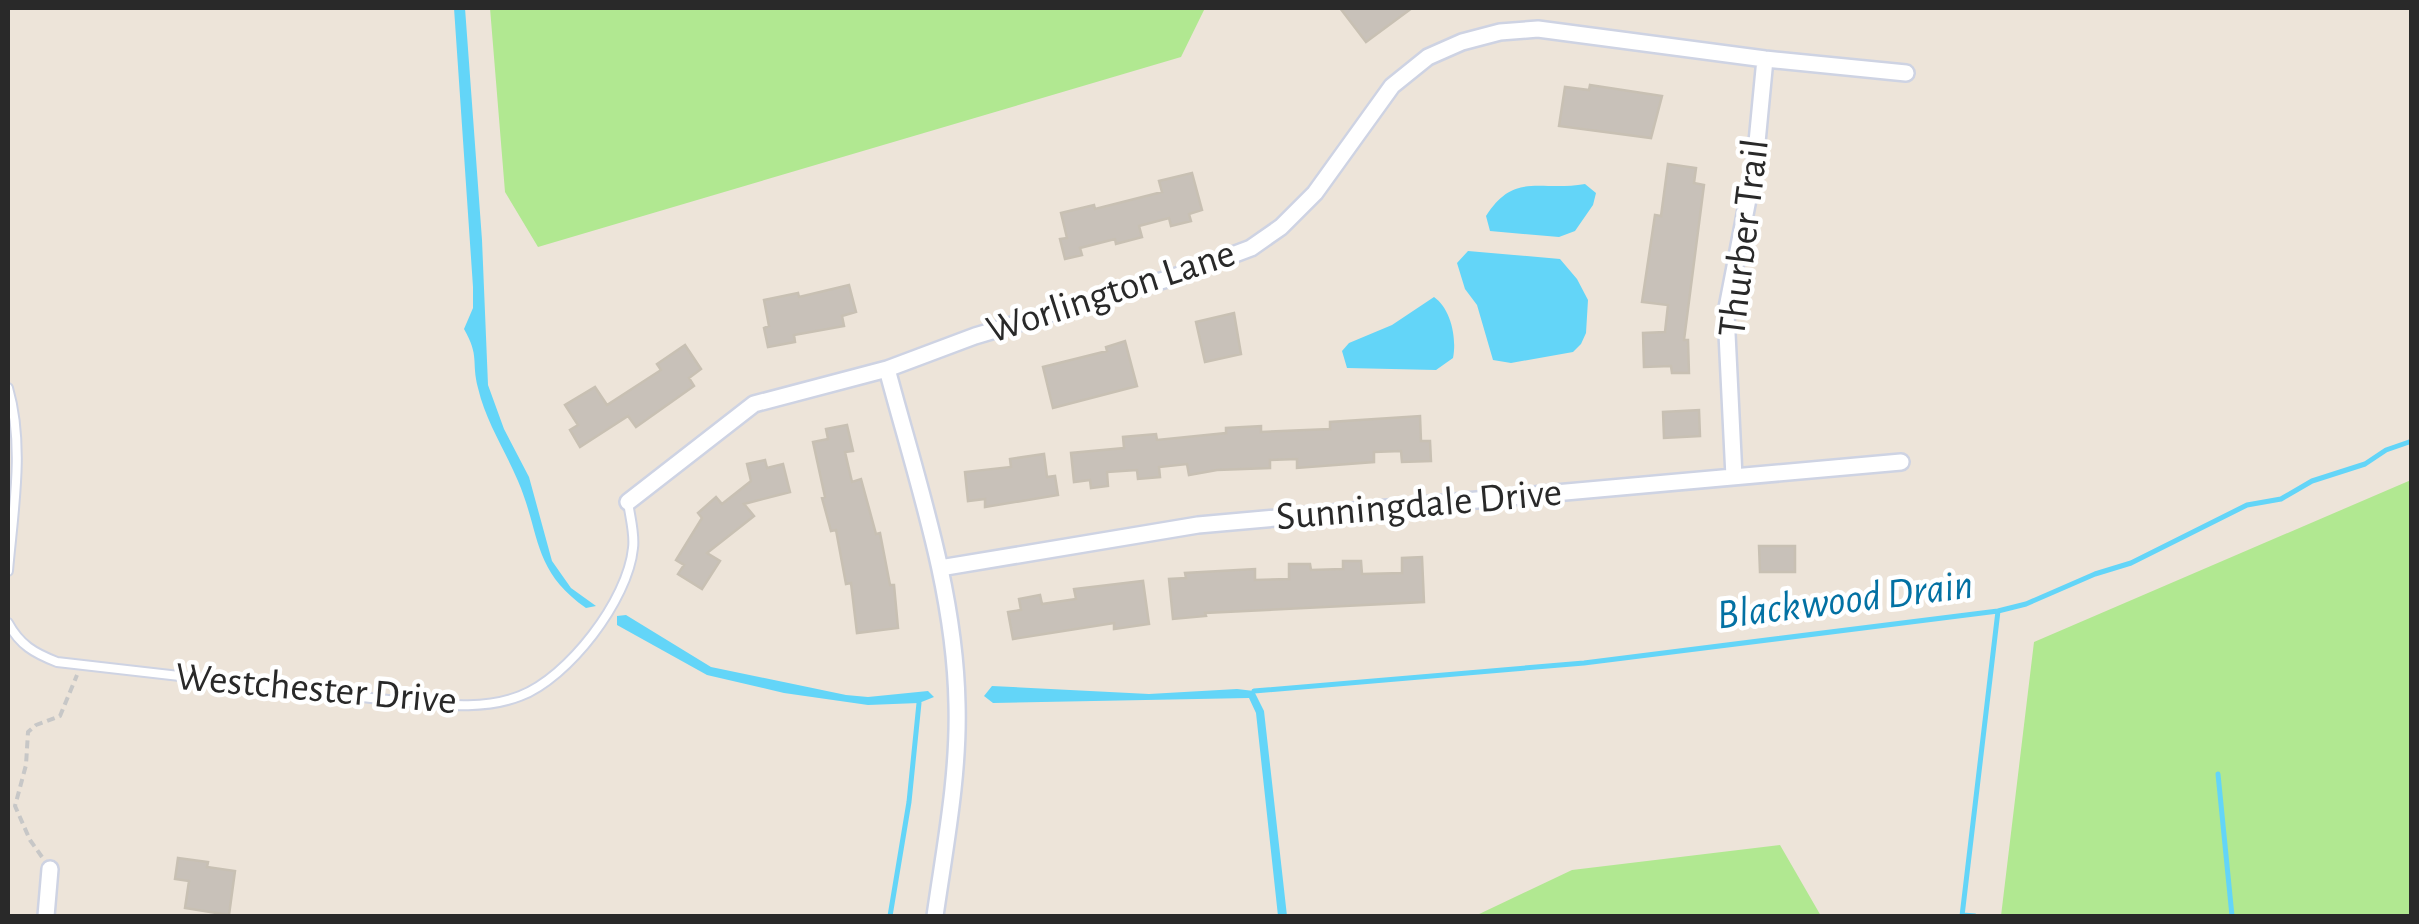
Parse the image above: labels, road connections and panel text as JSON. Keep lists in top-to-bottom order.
{
  "streets": {
    "street": ["Thurber Trail", "Worlington Lane", "Sunningdale Drive"],
    "lane": ["Westchester Drive"]
  },
  "crossings": [
    ["Thurber Trail", "Worlington Lane"],
    ["Thurber Trail", "Sunningdale Drive"],
    ["Worlington Lane", "Westchester Drive"]
  ],
  "water": ["Blackwood Drain"]
}
